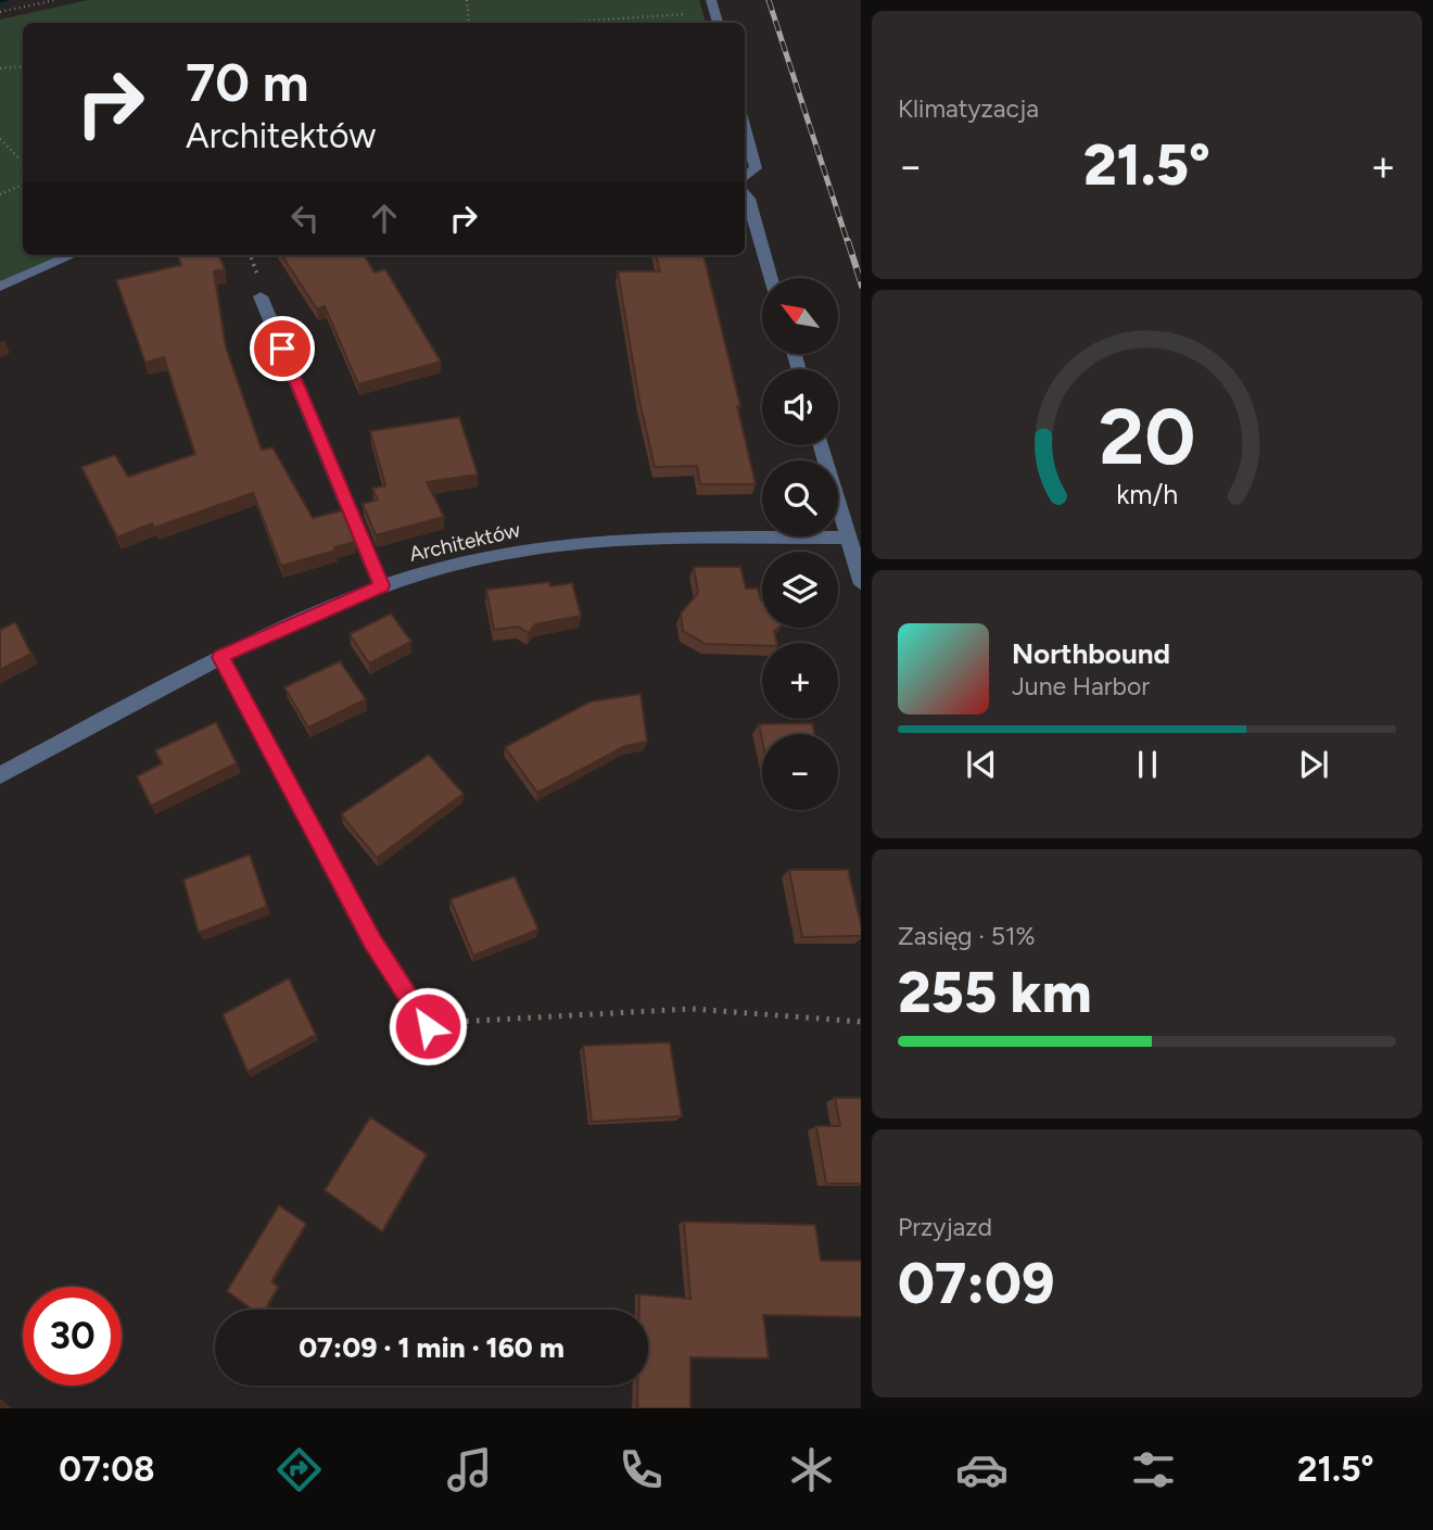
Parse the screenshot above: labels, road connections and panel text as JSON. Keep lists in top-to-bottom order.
{
  "streets": {
    "street": ["Architektów"]
  },
  "north": "top left",
  "page": {
    "tile": [
      "Klimatyzacja",
      ["Zasięg · 51%", "255 km"],
      ["Przyjazd", "07:09"]
    ],
    "turn": ["70 m", "Architektów"],
    "heat": ["−", "21.5°", "+"],
    "map_buttons": ["+", "−"],
    "song": ["Northbound", "June Harbor"],
    "limit": "30",
    "trip": "07:09 · 1 min · 160 m",
    "tabs": ["07:08", "21.5°"],
    "gauge": ["20", "km/h"]
  }
}
